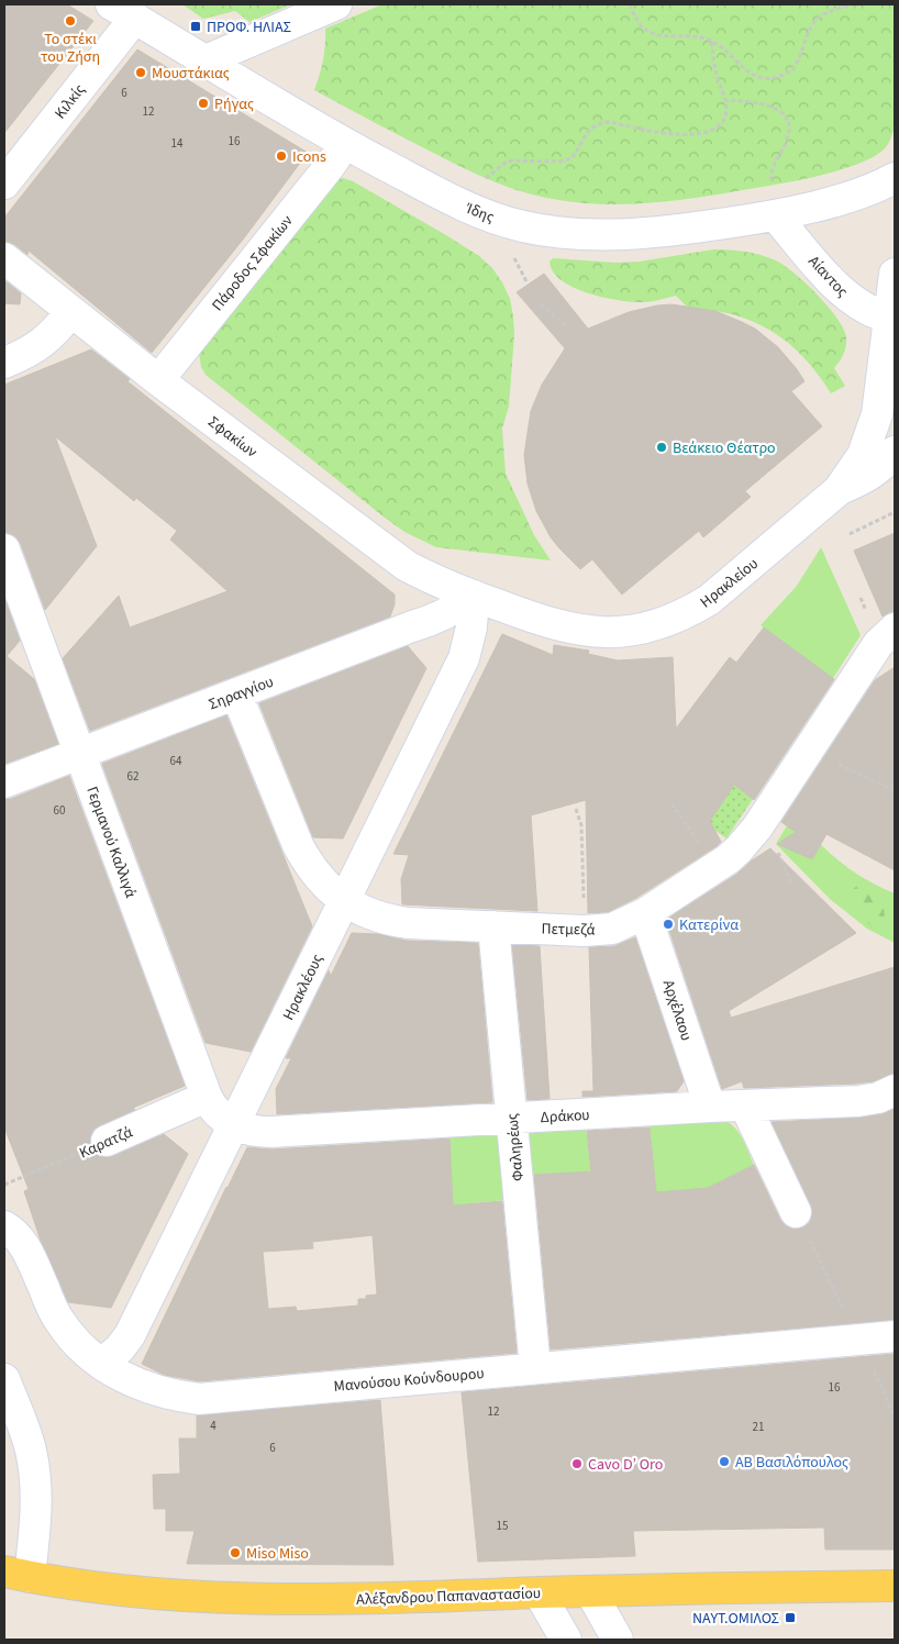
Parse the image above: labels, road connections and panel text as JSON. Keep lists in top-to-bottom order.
{
  "streets": {
    "main road": ["Αλέξανδρου Παπαναστασίου"],
    "street": [
      "Κιλκίς",
      "Ίδης",
      "Πάροδος Σφακίων",
      "Αίαντος",
      "Σφακίων",
      "Ηρακλείου",
      "Σηραγγίου",
      "Γερμανού Καλλιγά",
      "Πετμεζά",
      "Ηρακλέους",
      "Αρχέλαου",
      "Δράκου",
      "Καρατζά",
      "Φαληρέως",
      "Μανούσου Κούνδουρου"
    ]
  },
  "crossings": [
    ["Κιλκίς", "Ίδης"],
    ["Ίδης", "Πάροδος Σφακίων"],
    ["Ίδης", "Αίαντος"],
    ["Πάροδος Σφακίων", "Σφακίων"],
    ["Αίαντος", "Ηρακλείου"],
    ["Σφακίων", "Ηρακλείου"],
    ["Σφακίων", "Σηραγγίου"],
    ["Σφακίων", "Ηρακλέους"],
    ["Ηρακλείου", "Σηραγγίου"],
    ["Ηρακλείου", "Ηρακλέους"],
    ["Σηραγγίου", "Γερμανού Καλλιγά"],
    ["Σηραγγίου", "Πετμεζά"],
    ["Σηραγγίου", "Ηρακλέους"],
    ["Γερμανού Καλλιγά", "Ηρακλέους"],
    ["Γερμανού Καλλιγά", "Δράκου"],
    ["Γερμανού Καλλιγά", "Καρατζά"],
    ["Πετμεζά", "Ηρακλέους"],
    ["Πετμεζά", "Αρχέλαου"],
    ["Πετμεζά", "Φαληρέως"],
    ["Ηρακλέους", "Δράκου"],
    ["Ηρακλέους", "Μανούσου Κούνδουρου"],
    ["Αρχέλαου", "Δράκου"],
    ["Δράκου", "Φαληρέως"],
    ["Φαληρέως", "Μανούσου Κούνδουρου"]
  ],
  "places": {
    "other": [
      "Το στέκι του Ζήση",
      "Μουστάκιας",
      "Ρήγας",
      "Icons",
      "Βεάκειο Θέατρο",
      "Κατερίνα",
      "ΑΒ Βασιλόπουλος",
      "Cavo D’ Oro",
      "Miso Miso"
    ],
    "transit": ["ΠΡΟΦ. ΗΛΙΑΣ", "ΝΑΥΤ.ΟΜΙΛΟΣ"]
  },
  "house_numbers": [
    "6",
    "12",
    "16",
    "14",
    "64",
    "62",
    "60",
    "16",
    "12",
    "4",
    "21",
    "6",
    "15"
  ]
}
